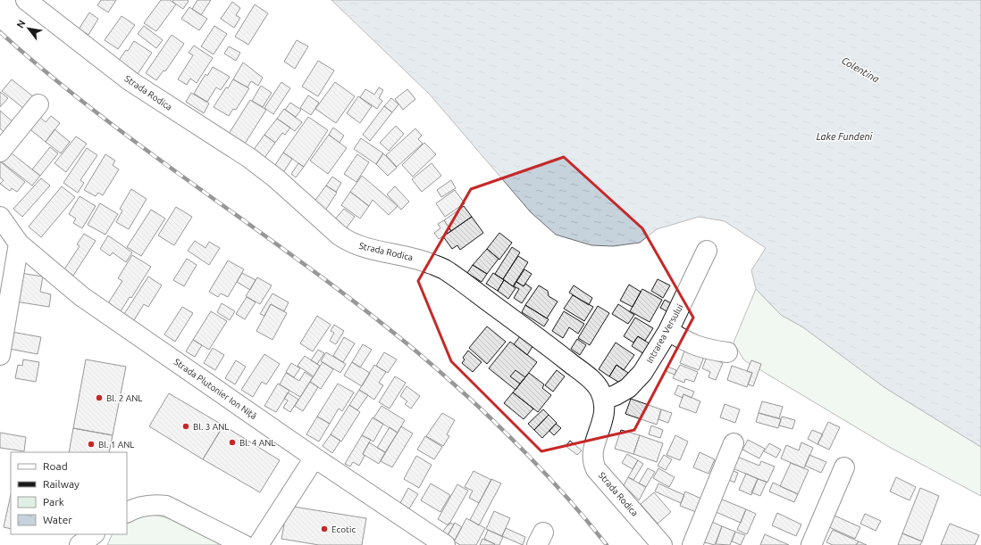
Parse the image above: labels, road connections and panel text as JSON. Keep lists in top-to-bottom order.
{
  "streets": {
    "street": ["Strada Rodica", "Intrarea Versului", "Strada Plutonier Ion Niță"]
  },
  "crossings": [
    ["Strada Rodica", "Intrarea Versului"]
  ],
  "water": ["Colentina", "Lake Fundeni"],
  "places": [
    "Bl. 2 ANL",
    "Bl. 3 ANL",
    "Bl. 4 ANL",
    "Bl. 1 ANL",
    "Ecotic"
  ],
  "legend": [
    "Road",
    "Railway",
    "Park",
    "Water"
  ],
  "north": "top left"
}
